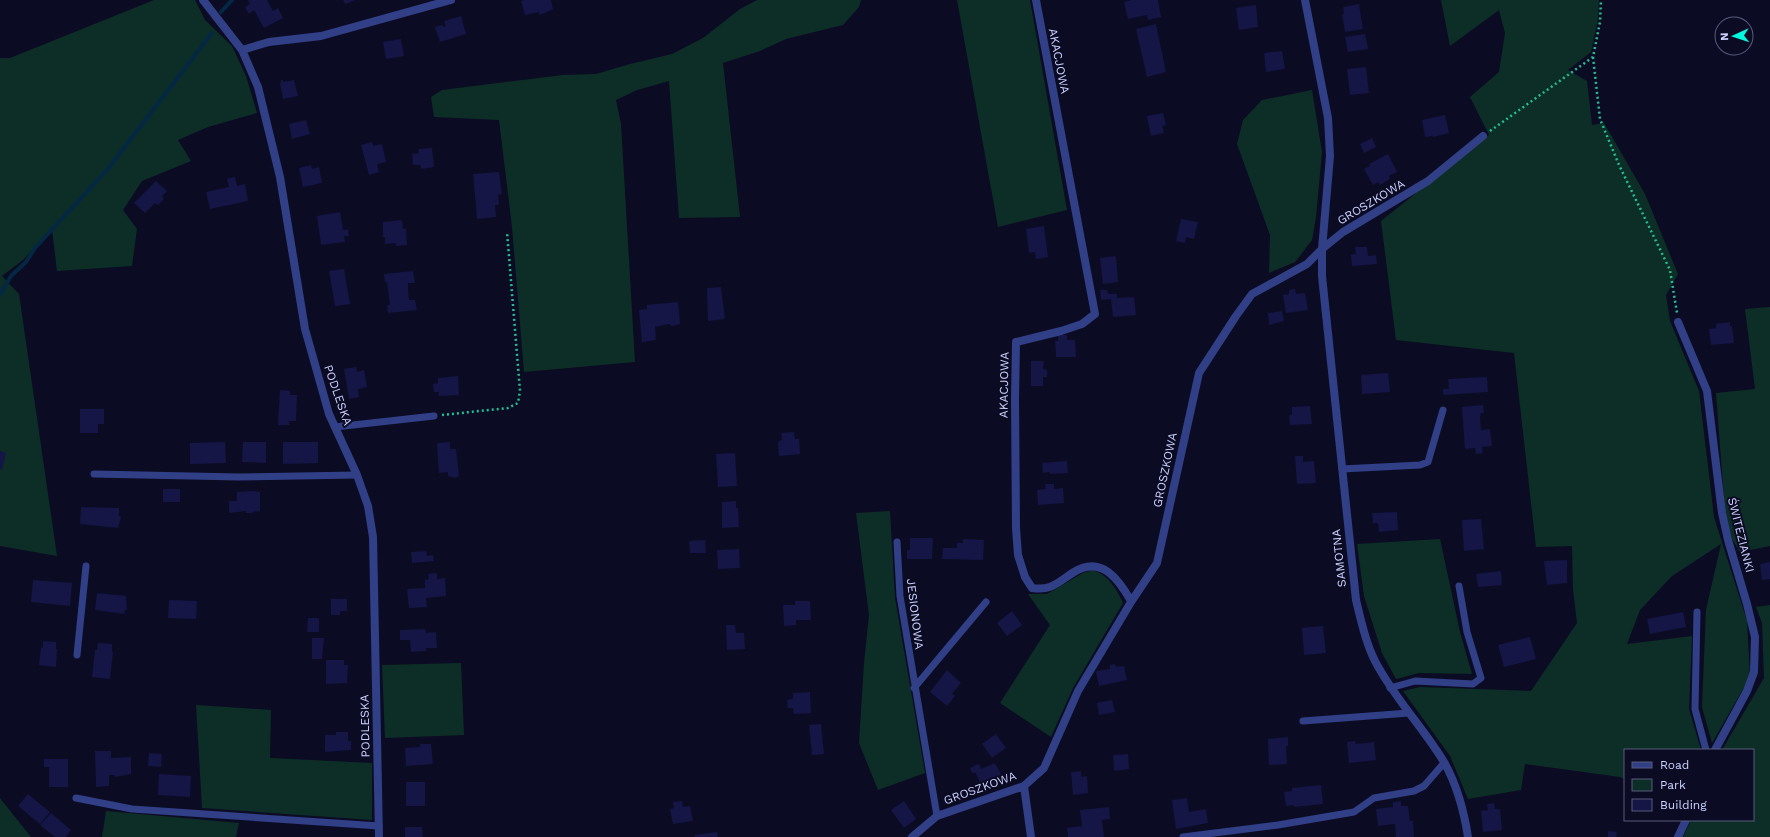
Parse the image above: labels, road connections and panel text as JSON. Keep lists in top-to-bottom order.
{
  "streets": {
    "street": [
      "AKACJOWA",
      "GROSZKOWA",
      "PODLESKA",
      "ŚWITEZIANKI",
      "SAMOTNA"
    ],
    "lane": ["JESIONOWA"]
  },
  "crossings": [
    ["AKACJOWA", "GROSZKOWA"],
    ["GROSZKOWA", "SAMOTNA"],
    ["GROSZKOWA", "JESIONOWA"]
  ],
  "legend": ["Road", "Park", "Building"],
  "north": "left"
}
